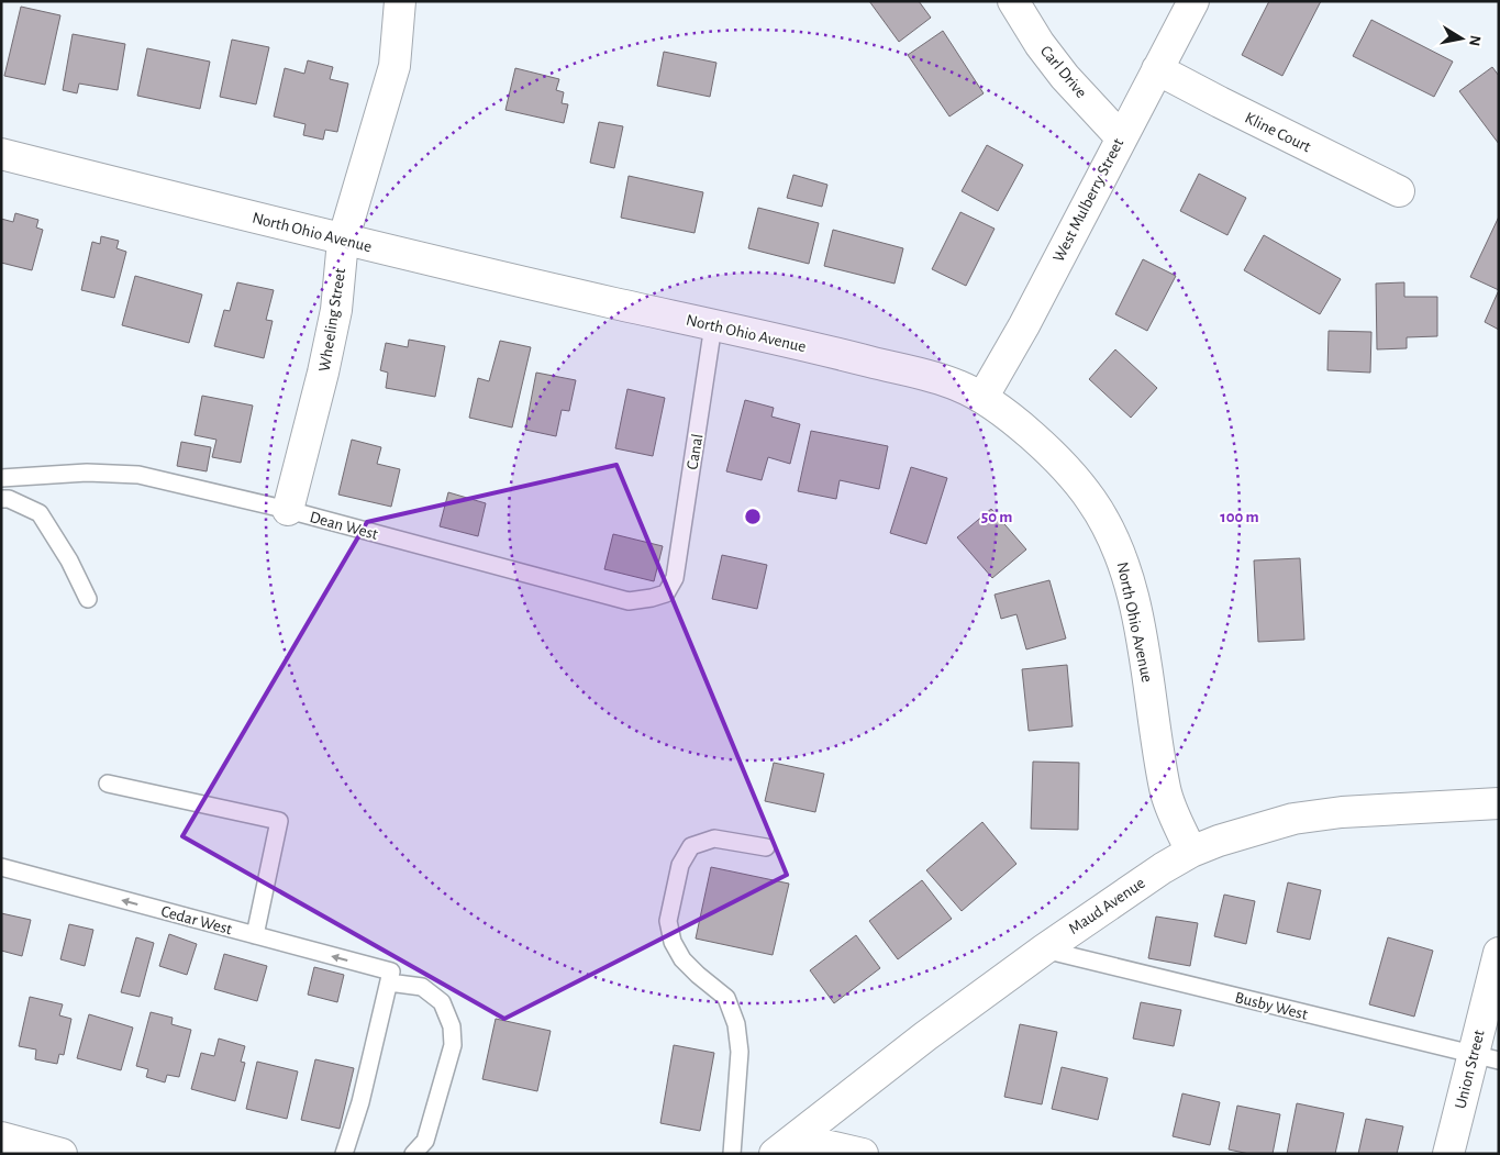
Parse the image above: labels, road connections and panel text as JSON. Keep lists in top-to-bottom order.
{
  "streets": {
    "street": [
      "Carl Drive",
      "Kline Court",
      "West Mulberry Street",
      "North Ohio Avenue",
      "Wheeling Street",
      "Maud Avenue",
      "Union Street"
    ],
    "lane": [
      "Canal",
      "Dean West",
      "Cedar West",
      "Busby West"
    ]
  },
  "crossings": [
    ["Carl Drive", "West Mulberry Street"],
    ["Kline Court", "West Mulberry Street"],
    ["West Mulberry Street", "North Ohio Avenue"],
    ["North Ohio Avenue", "Wheeling Street"],
    ["North Ohio Avenue", "Canal"],
    ["North Ohio Avenue", "Maud Avenue"],
    ["Wheeling Street", "Dean West"],
    ["Canal", "Dean West"],
    ["Maud Avenue", "Busby West"],
    ["Busby West", "Union Street"]
  ],
  "one_way": ["Cedar West"],
  "north": "right",
  "rings": ["50 m", "100 m"]
}
